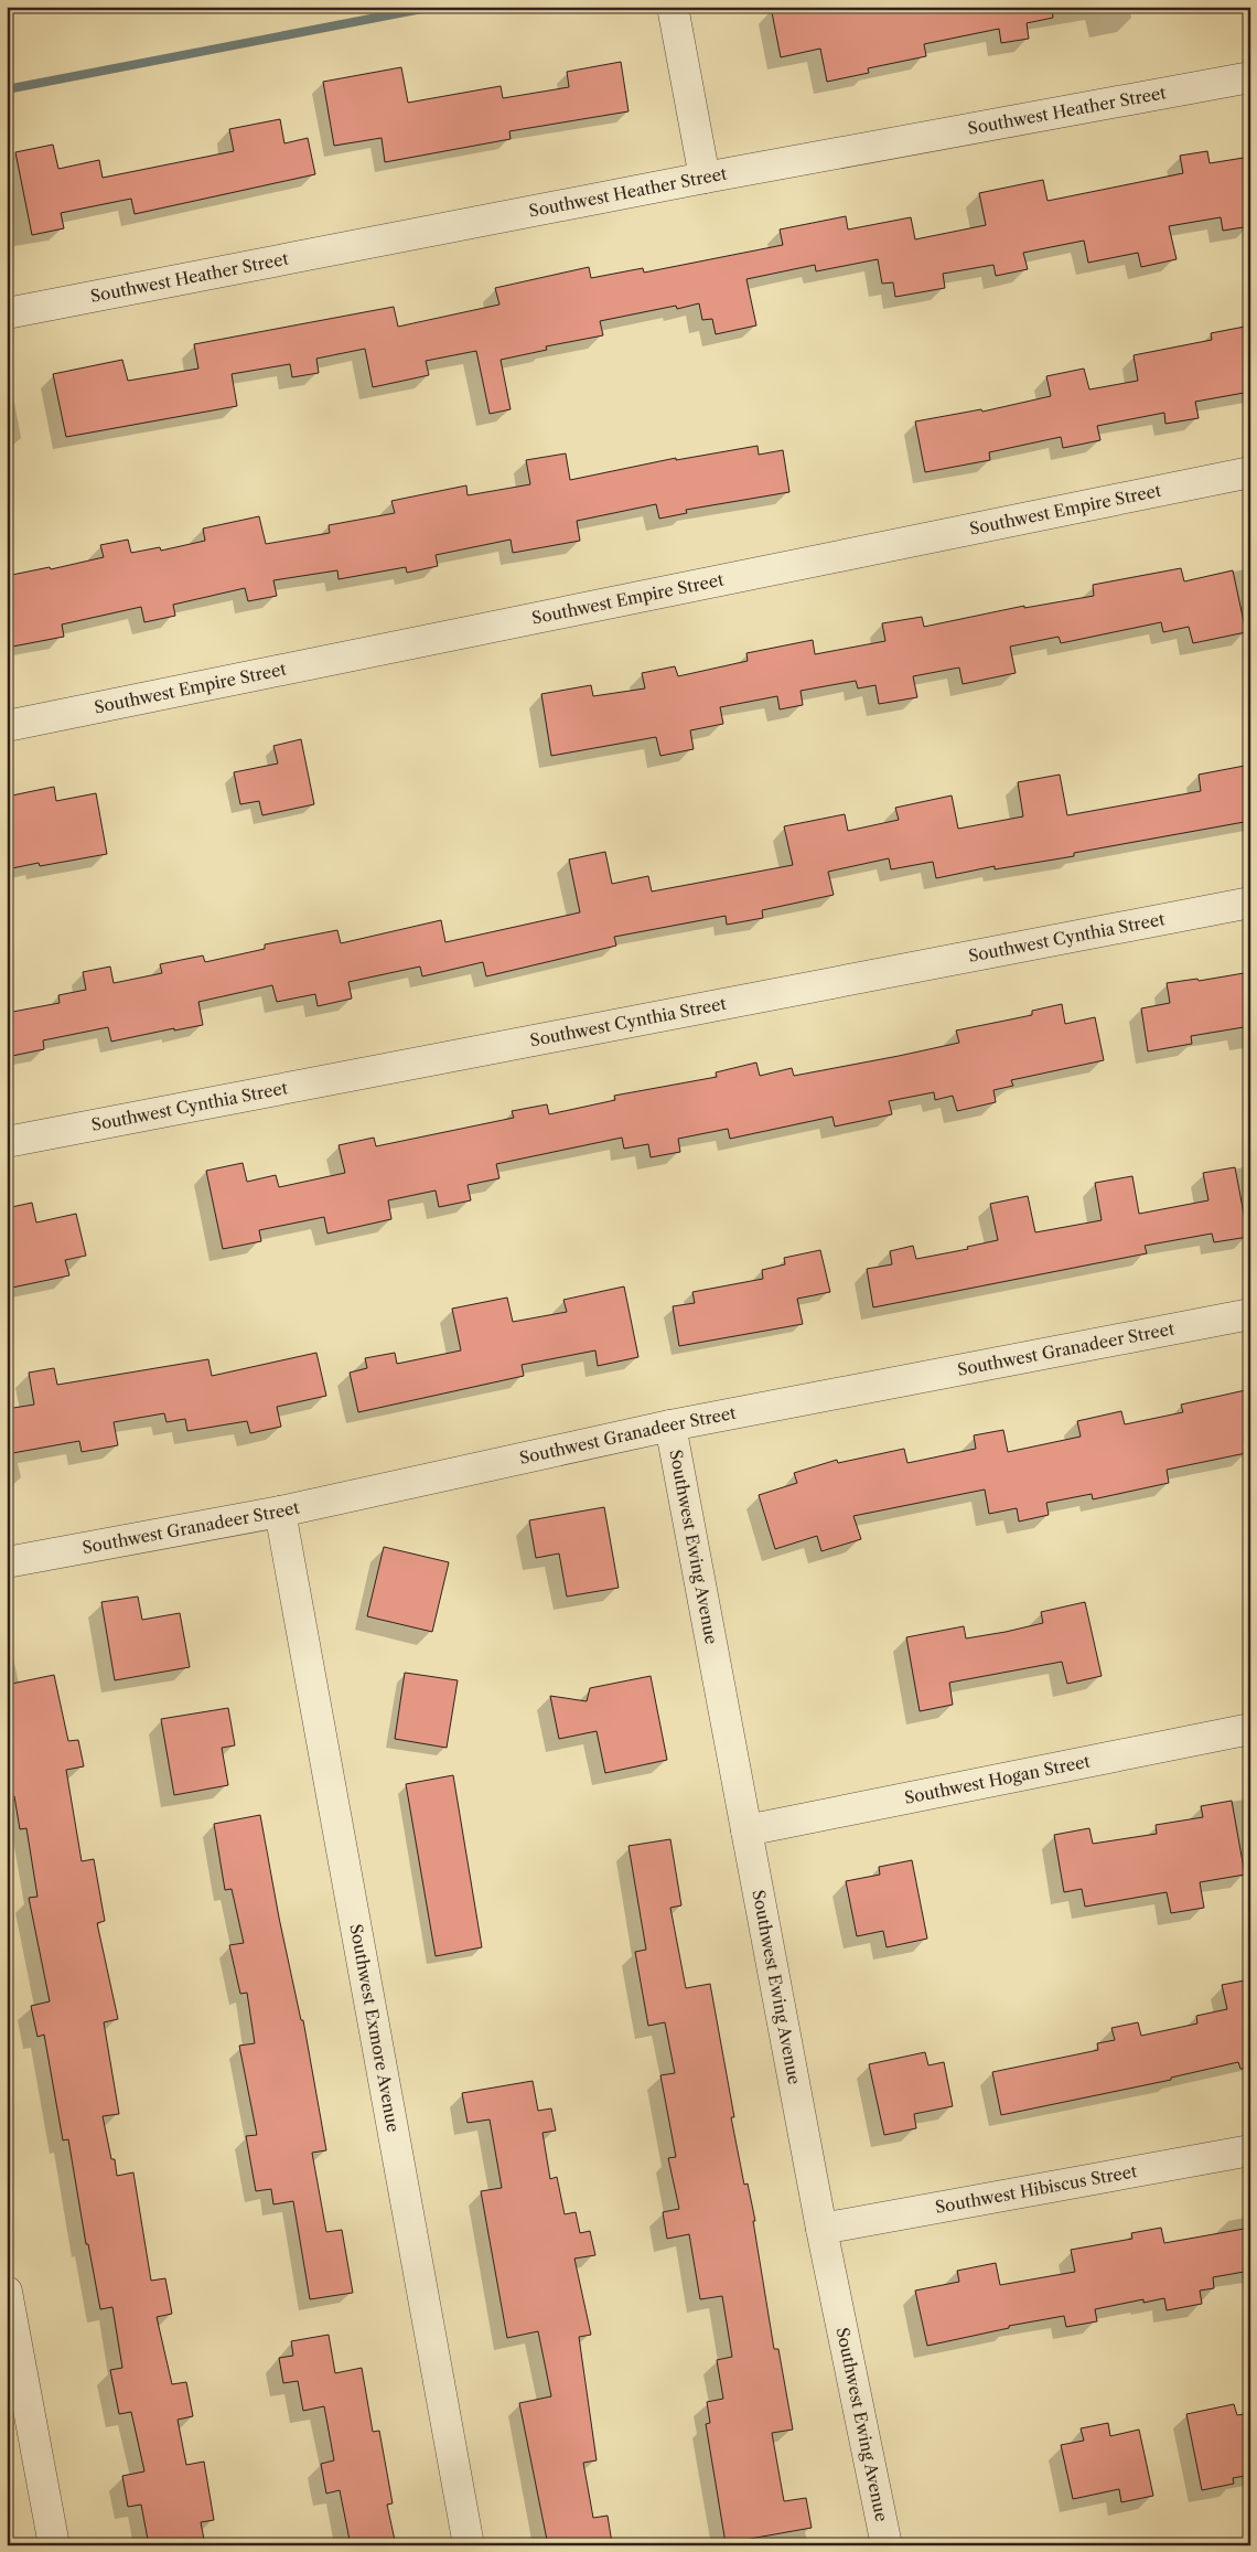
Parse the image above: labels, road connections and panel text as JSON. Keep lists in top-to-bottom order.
{
  "streets": {
    "street": [
      "Southwest Heather Street",
      "Southwest Empire Street",
      "Southwest Cynthia Street",
      "Southwest Granadeer Street",
      "Southwest Ewing Avenue",
      "Southwest Hogan Street",
      "Southwest Exmore Avenue",
      "Southwest Hibiscus Street"
    ]
  },
  "crossings": [
    ["Southwest Granadeer Street", "Southwest Ewing Avenue"],
    ["Southwest Granadeer Street", "Southwest Exmore Avenue"],
    ["Southwest Ewing Avenue", "Southwest Hogan Street"],
    ["Southwest Ewing Avenue", "Southwest Hibiscus Street"]
  ]
}
